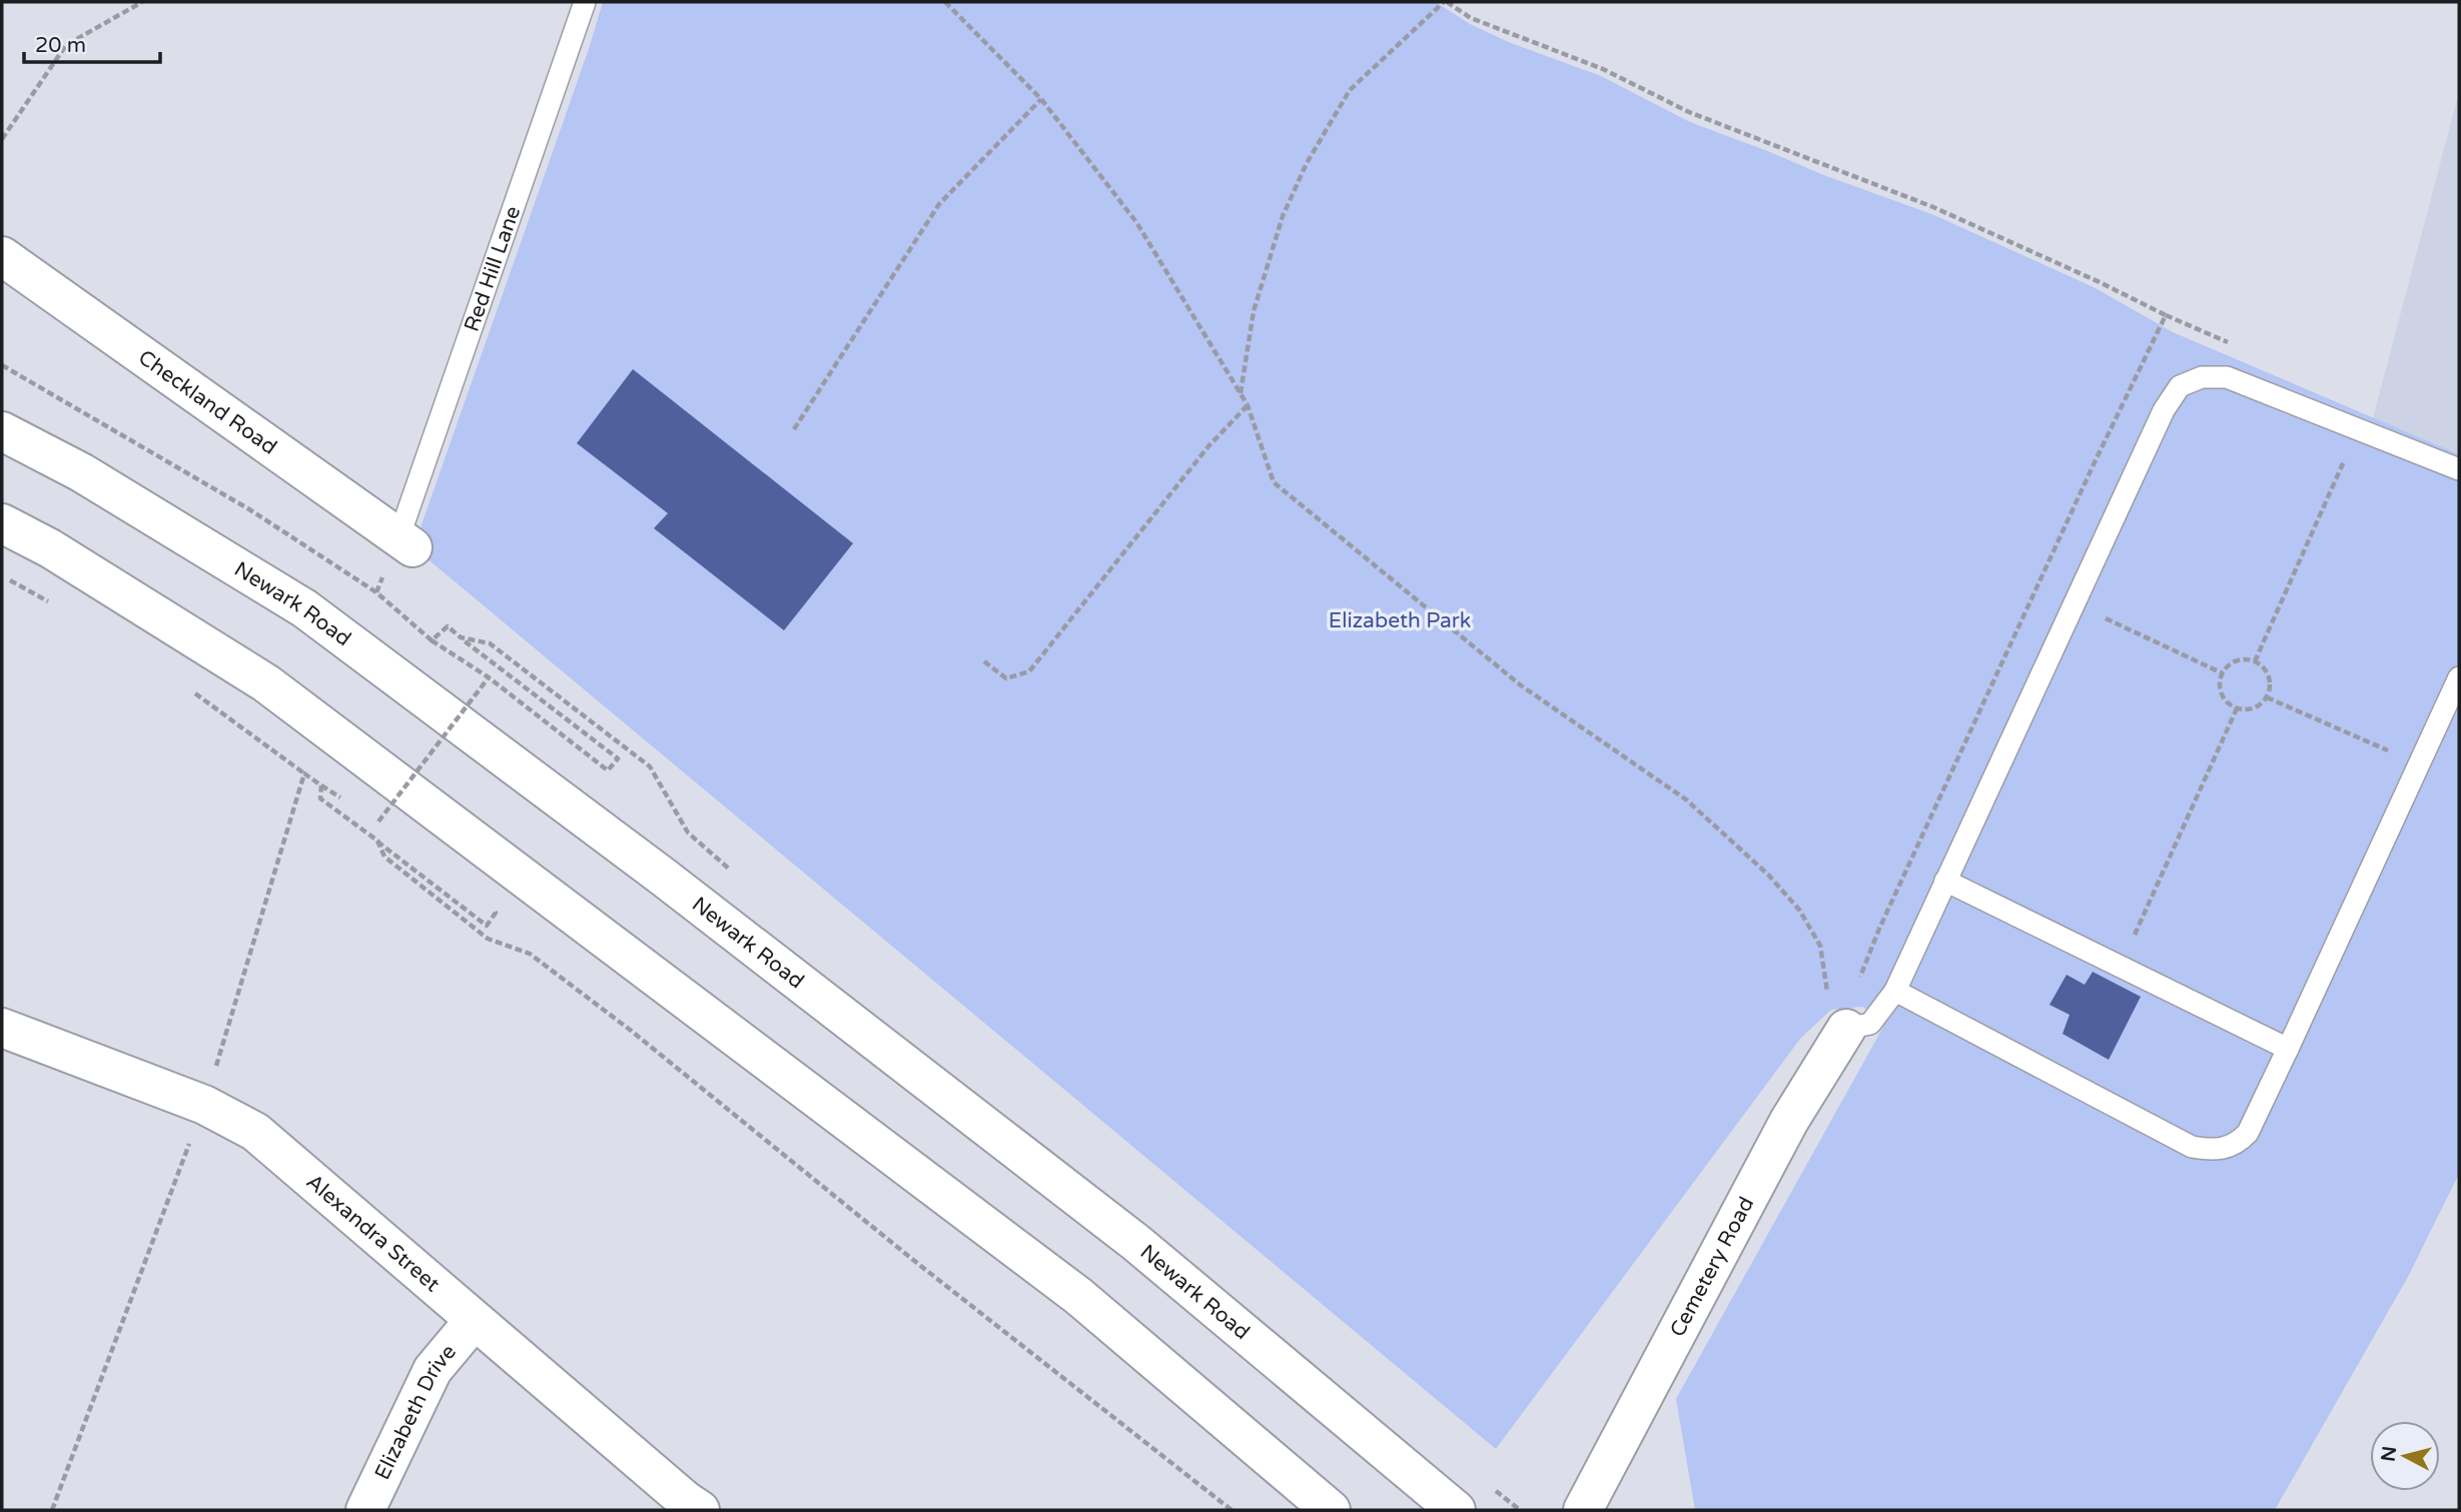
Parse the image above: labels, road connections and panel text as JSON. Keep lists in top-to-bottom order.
{
  "streets": {
    "main road": [
      "Checkland Road",
      "Newark Road",
      "Alexandra Street",
      "Cemetery Road",
      "Elizabeth Drive"
    ],
    "lane": ["Red Hill Lane"]
  },
  "crossings": [
    ["Red Hill Lane", "Checkland Road"],
    ["Alexandra Street", "Elizabeth Drive"]
  ],
  "parks": ["Elizabeth Park"],
  "scale_bar": "20 m",
  "north": "left"
}
